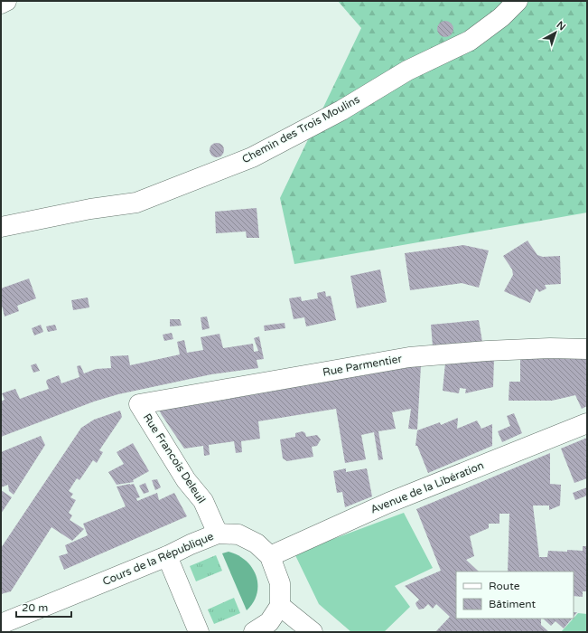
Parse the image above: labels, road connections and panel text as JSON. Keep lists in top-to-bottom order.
{
  "streets": {
    "street": [
      "Chemin des Trois Moulins",
      "Rue Parmentier",
      "Rue Francois Deleuil",
      "Avenue de la Libération",
      "Cours de la République"
    ]
  },
  "crossings": [
    ["Rue Parmentier", "Rue Francois Deleuil"],
    ["Rue Francois Deleuil", "Cours de la République"],
    ["Avenue de la Libération", "Cours de la République"]
  ],
  "legend": ["Route", "Bâtiment"],
  "scale_bar": "20 m",
  "north": "top right"
}
